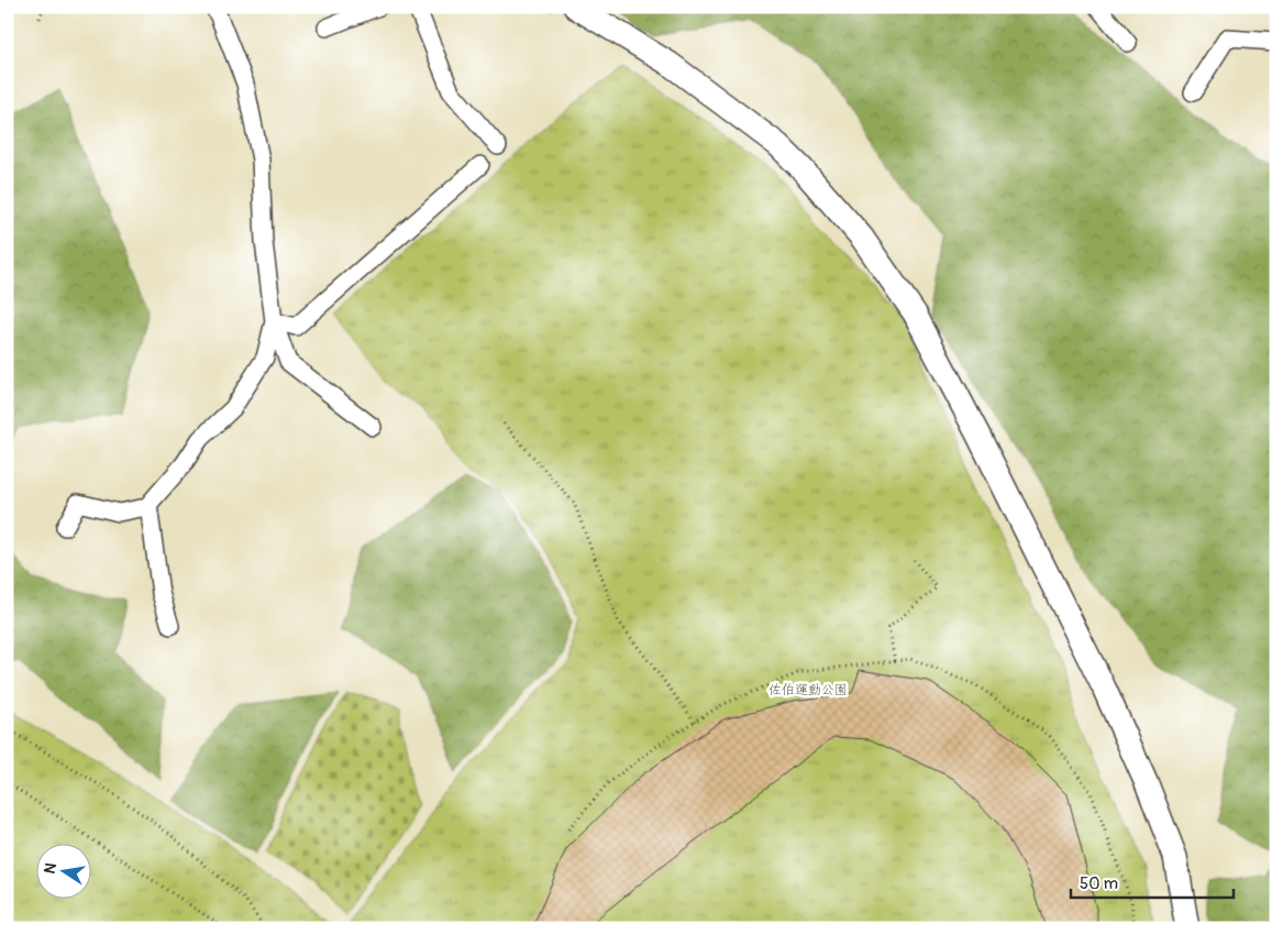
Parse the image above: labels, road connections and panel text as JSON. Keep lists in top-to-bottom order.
{
  "parks": ["佐伯運動公園"],
  "scale_bar": "50 m",
  "north": "left"
}
